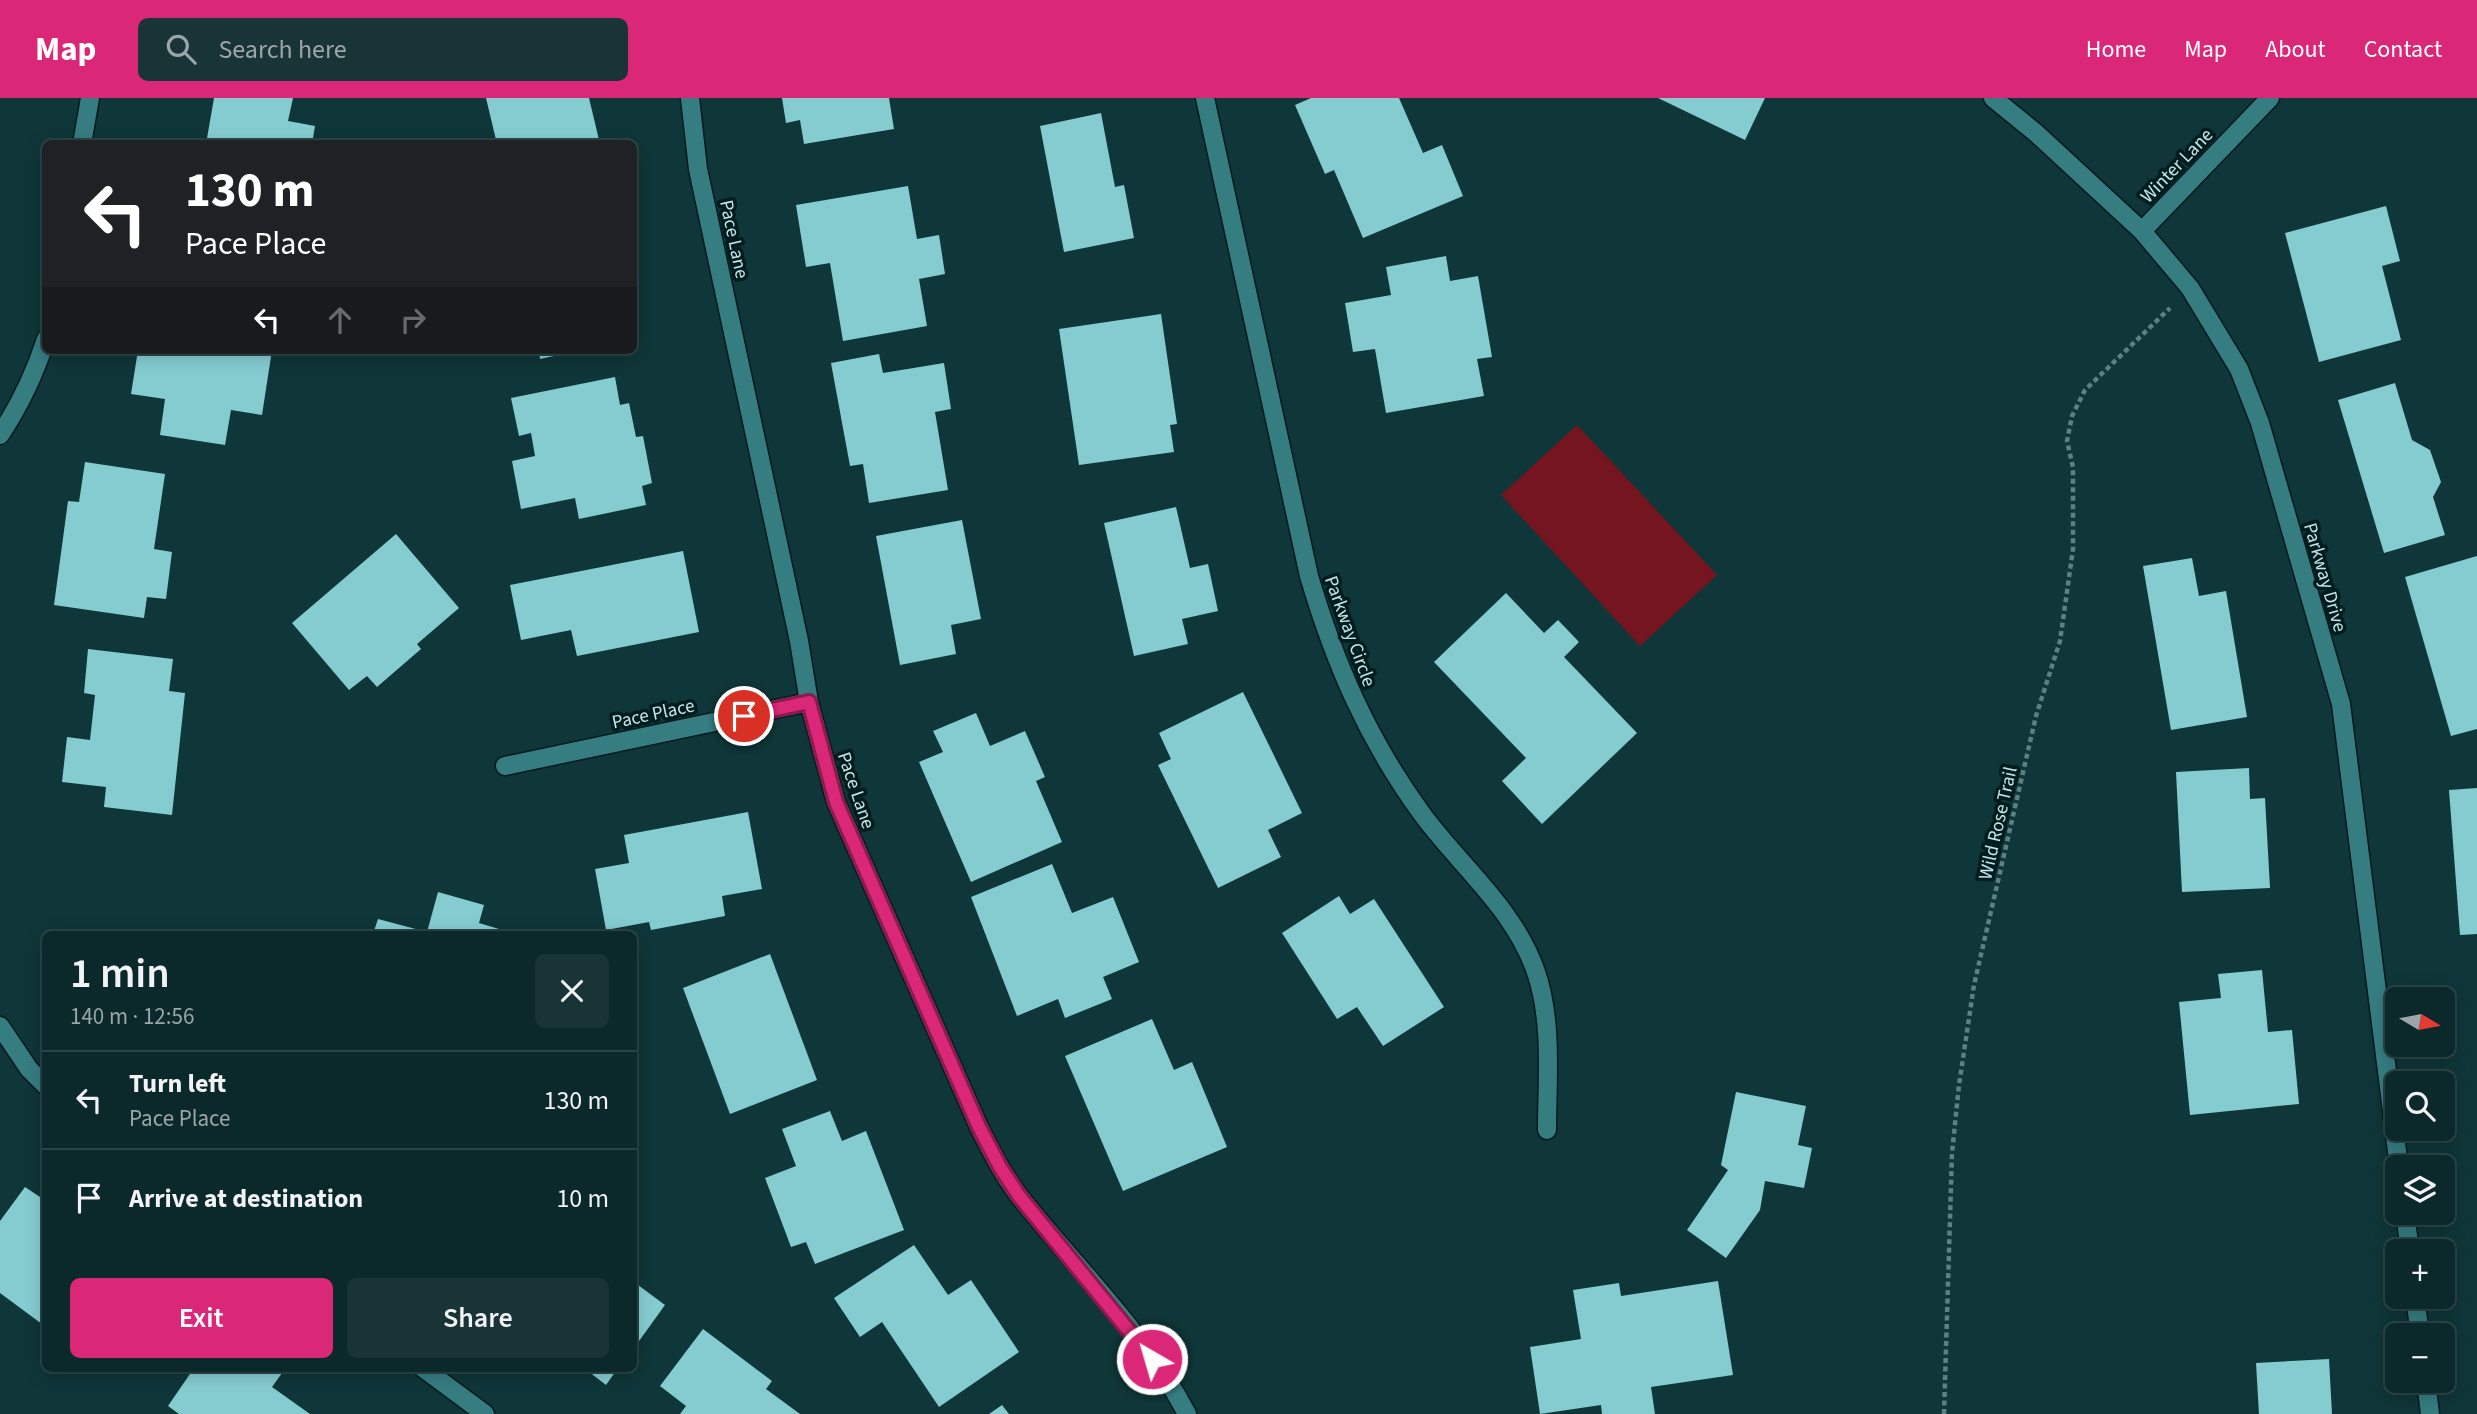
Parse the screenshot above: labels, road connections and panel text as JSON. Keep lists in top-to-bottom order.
{
  "streets": {
    "street": [
      "Winter Lane",
      "Pace Lane",
      "Parkway Drive",
      "Parkway Circle",
      "Pace Place"
    ],
    "path": ["Wild Rose Trail"]
  },
  "crossings": [
    ["Winter Lane", "Parkway Drive"],
    ["Pace Lane", "Pace Place"],
    ["Parkway Drive", "Wild Rose Trail"]
  ],
  "north": "right",
  "page": {
    "header": "Map",
    "search": "Search here",
    "nav": [
      "Home",
      "Map",
      "About",
      "Contact"
    ],
    "turn": ["130 m", "Pace Place"],
    "heading": ["1 min", "140 m · 12:56"],
    "map_buttons": ["+", "−"],
    "list": [
      {
        "name": "Turn left",
        "note": "Pace Place",
        "value": "130 m"
      },
      {
        "name": "Arrive at destination",
        "value": "10 m"
      }
    ],
    "buttons": ["Exit", "Share"]
  }
}
